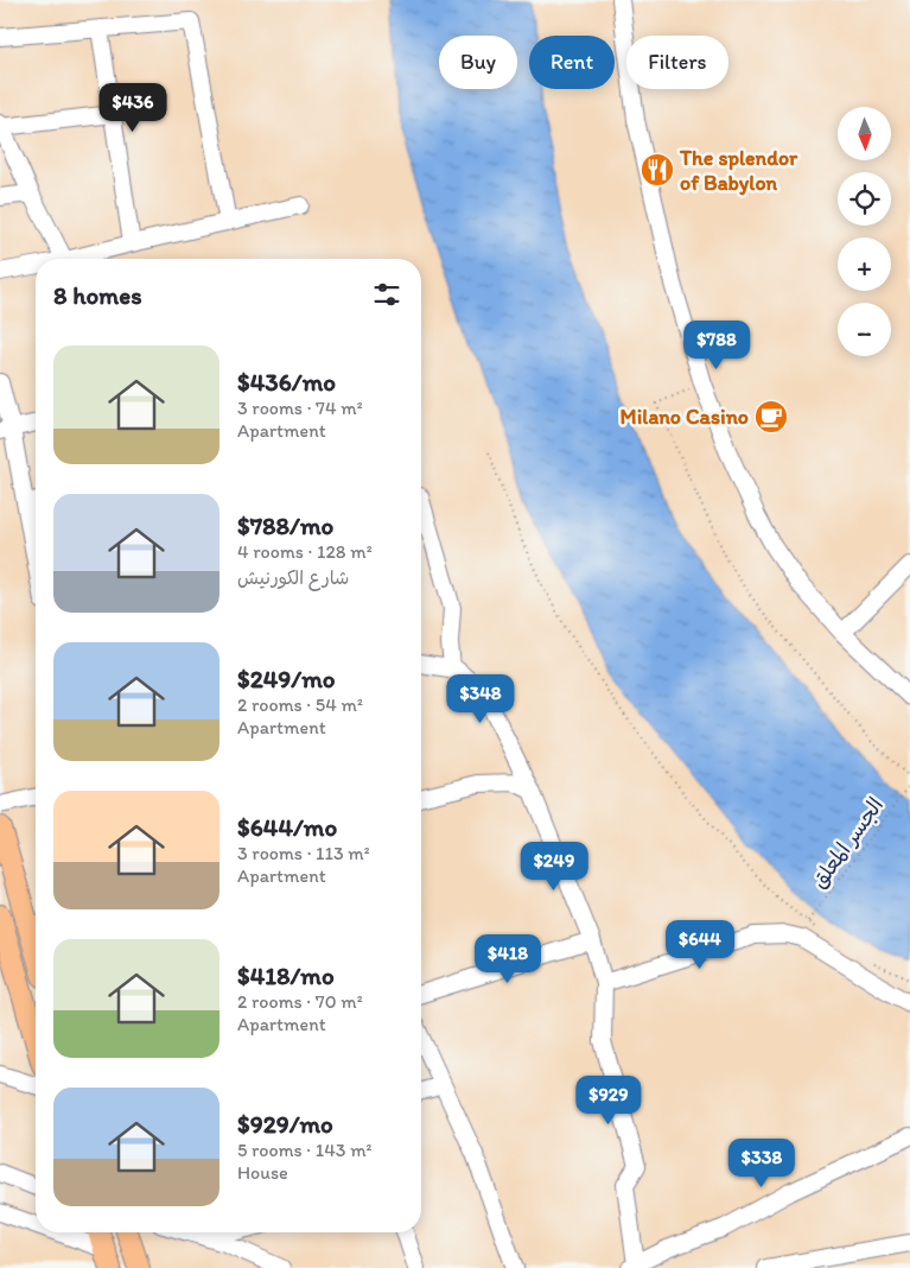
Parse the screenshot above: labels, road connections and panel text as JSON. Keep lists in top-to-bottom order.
{
  "streets": {
    "path": ["الجسر المعلق"]
  },
  "places": {
    "restaurant": ["The splendor of Babylon"],
    "cafe": ["Milano Casino"]
  },
  "north": "bottom",
  "page": {
    "chip": ["Buy", "Rent", "Filters"],
    "price": [
      "$436",
      "$788",
      "$348",
      "$249",
      "$644",
      "$418",
      "$929",
      "$338"
    ],
    "map_buttons": ["+", "−"],
    "heading": "8 homes",
    "list": [
      {
        "name": "$436/mo",
        "note": "3 rooms · 74 m² · Apartment"
      },
      {
        "name": "$788/mo",
        "note": "4 rooms · 128 m² · شارع الكورنيش"
      },
      {
        "name": "$249/mo",
        "note": "2 rooms · 54 m² · Apartment"
      },
      {
        "name": "$644/mo",
        "note": "3 rooms · 113 m² · Apartment"
      },
      {
        "name": "$418/mo",
        "note": "2 rooms · 70 m² · Apartment"
      },
      {
        "name": "$929/mo",
        "note": "5 rooms · 143 m² · House"
      }
    ]
  }
}
